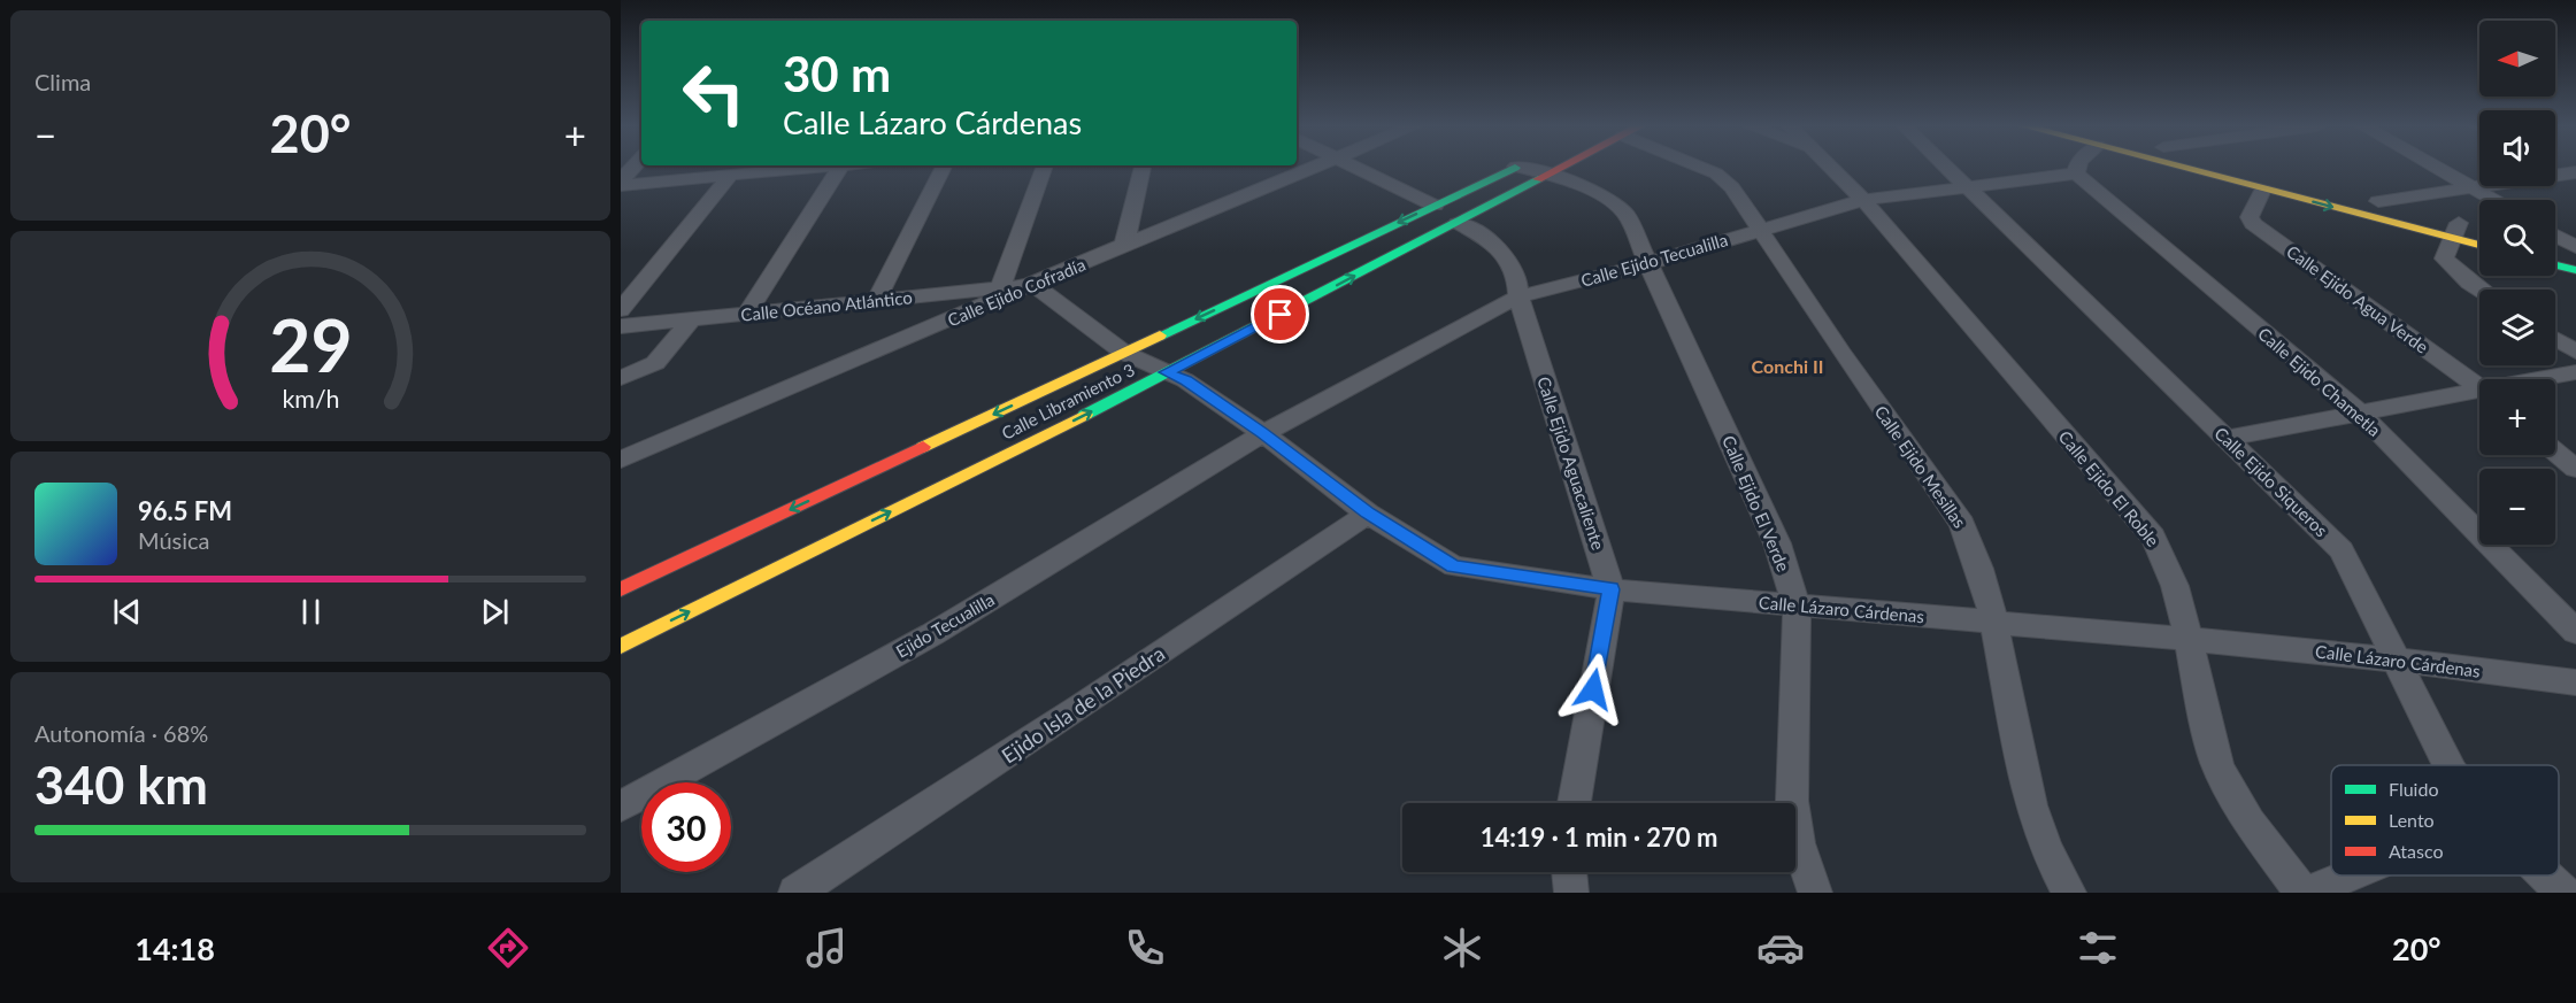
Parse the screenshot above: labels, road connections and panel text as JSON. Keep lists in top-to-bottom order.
{
  "streets": {
    "street": [
      "Calle Ejido Tecualilla",
      "Calle Ejido Cofradía",
      "Calle Ejido Agua Verde",
      "Calle Océano Atlántico",
      "Calle Ejido Chametla",
      "Calle Libramiento 3",
      "Calle Ejido Aguacaliente",
      "Calle Ejido Mesillas",
      "Calle Ejido Siqueros",
      "Calle Ejido El Roble",
      "Calle Ejido El Verde",
      "Calle Lázaro Cárdenas",
      "Ejido Tecualilla",
      "Ejido Isla de la Piedra"
    ]
  },
  "crossings": [
    ["Calle Ejido Tecualilla", "Calle Ejido Chametla"],
    ["Calle Ejido Tecualilla", "Calle Ejido Aguacaliente"],
    ["Calle Ejido Tecualilla", "Calle Ejido Mesillas"],
    ["Calle Ejido Tecualilla", "Calle Ejido Siqueros"],
    ["Calle Ejido Tecualilla", "Calle Ejido El Roble"],
    ["Calle Ejido Tecualilla", "Calle Ejido El Verde"],
    ["Calle Ejido Tecualilla", "Calle Lázaro Cárdenas"],
    ["Calle Ejido Tecualilla", "Ejido Tecualilla"],
    ["Calle Ejido Cofradía", "Calle Océano Atlántico"],
    ["Calle Ejido Cofradía", "Calle Lázaro Cárdenas"],
    ["Calle Océano Atlántico", "Calle Lázaro Cárdenas"],
    ["Calle Libramiento 3", "Calle Ejido Aguacaliente"],
    ["Calle Libramiento 3", "Calle Lázaro Cárdenas"],
    ["Calle Ejido Aguacaliente", "Calle Lázaro Cárdenas"],
    ["Calle Ejido Mesillas", "Calle Lázaro Cárdenas"],
    ["Calle Ejido Siqueros", "Calle Lázaro Cárdenas"],
    ["Calle Ejido El Roble", "Calle Lázaro Cárdenas"],
    ["Calle Ejido El Verde", "Calle Lázaro Cárdenas"],
    ["Calle Lázaro Cárdenas", "Ejido Tecualilla"],
    ["Calle Lázaro Cárdenas", "Ejido Isla de la Piedra"]
  ],
  "districts": ["Conchi II"],
  "legend": ["Fluido", "Lento", "Atasco"],
  "north": "left",
  "page": {
    "tile": [
      "Clima",
      ["Autonomía · 68%", "340 km"]
    ],
    "map_buttons": ["+", "−"],
    "turn": ["30 m", "Calle Lázaro Cárdenas"],
    "heat": ["−", "20°", "+"],
    "song": ["96.5 FM", "Música"],
    "limit": "30",
    "trip": "14:19 · 1 min · 270 m",
    "tabs": ["14:18", "20°"],
    "gauge": ["29", "km/h"]
  }
}
